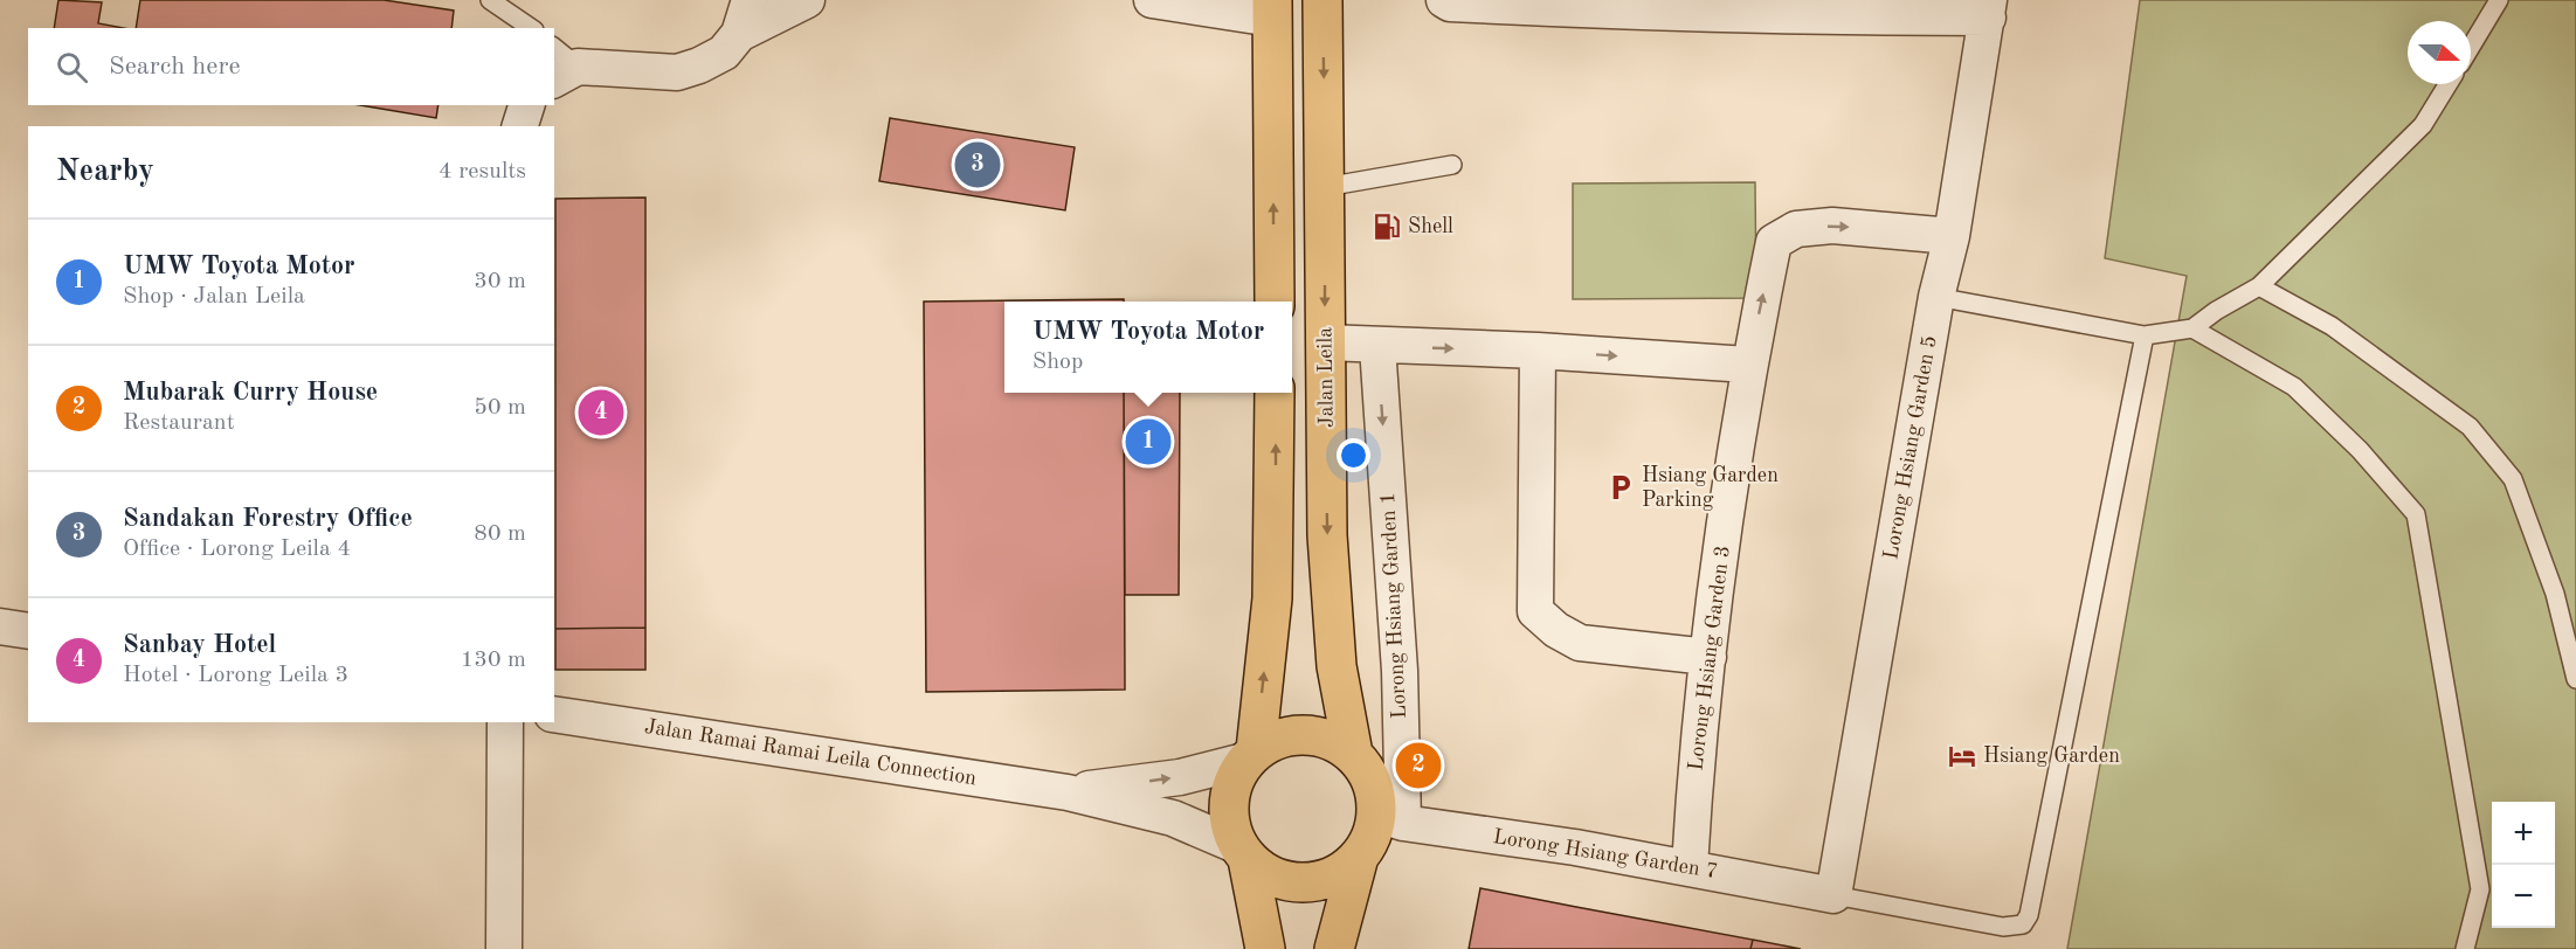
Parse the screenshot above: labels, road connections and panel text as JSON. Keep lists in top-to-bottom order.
{
  "streets": {
    "main road": ["Jalan Leila"],
    "street": [
      "Lorong Hsiang Garden 5",
      "Lorong Hsiang Garden 1",
      "Lorong Hsiang Garden 3",
      "Jalan Ramai Ramai Leila Connection",
      "Lorong Hsiang Garden 7"
    ]
  },
  "crossings": [
    ["Jalan Leila", "Lorong Hsiang Garden 1"],
    ["Jalan Leila", "Jalan Ramai Ramai Leila Connection"],
    ["Jalan Leila", "Lorong Hsiang Garden 7"],
    ["Lorong Hsiang Garden 5", "Lorong Hsiang Garden 3"],
    ["Lorong Hsiang Garden 5", "Lorong Hsiang Garden 7"],
    ["Lorong Hsiang Garden 1", "Jalan Ramai Ramai Leila Connection"],
    ["Lorong Hsiang Garden 1", "Lorong Hsiang Garden 7"],
    ["Lorong Hsiang Garden 3", "Lorong Hsiang Garden 7"],
    ["Jalan Ramai Ramai Leila Connection", "Lorong Hsiang Garden 7"]
  ],
  "one_way": ["Lorong Hsiang Garden 1"],
  "places": {
    "fuel station": ["Shell"],
    "parking": ["Hsiang Garden Parking"],
    "hotel": ["Hsiang Garden"]
  },
  "north": "right",
  "page": {
    "search": "Search here",
    "heading": ["Nearby", "4 results"],
    "pins": [
      "3",
      "4",
      "1",
      "2"
    ],
    "list": [
      {
        "mark": "1",
        "name": "UMW Toyota Motor",
        "note": "Shop · Jalan Leila",
        "value": "30 m"
      },
      {
        "mark": "2",
        "name": "Mubarak Curry House",
        "note": "Restaurant",
        "value": "50 m"
      },
      {
        "mark": "3",
        "name": "Sandakan Forestry Office",
        "note": "Office · Lorong Leila 4",
        "value": "80 m"
      },
      {
        "mark": "4",
        "name": "Sanbay Hotel",
        "note": "Hotel · Lorong Leila 3",
        "value": "130 m"
      }
    ],
    "popup": ["UMW Toyota Motor", "Shop"],
    "map_buttons": ["+", "−"]
  }
}
